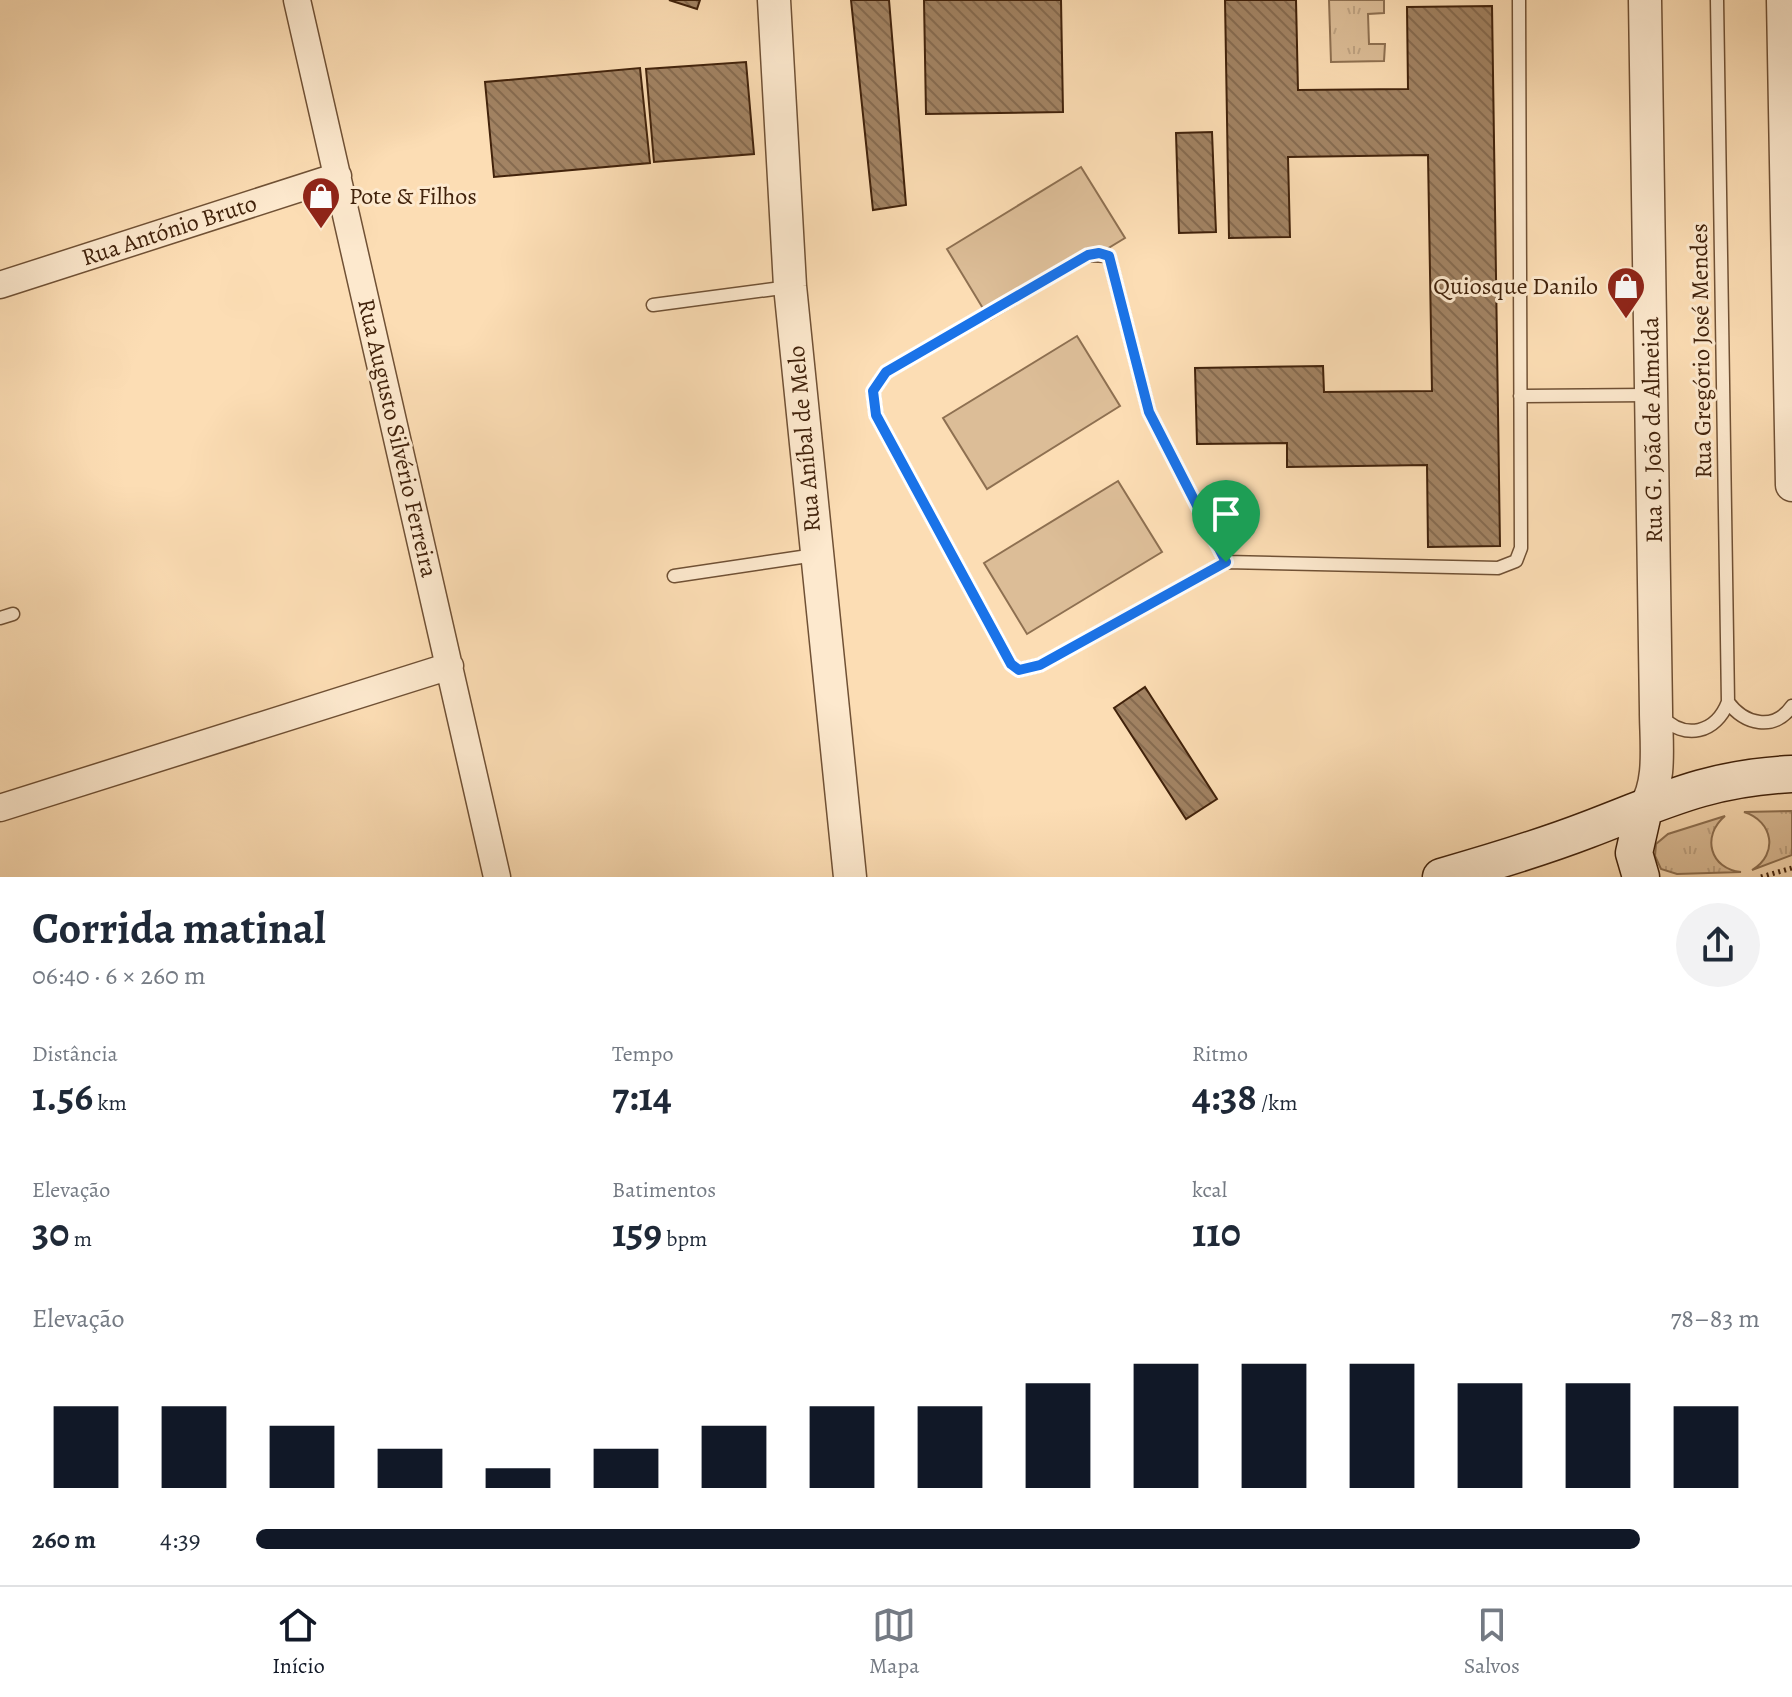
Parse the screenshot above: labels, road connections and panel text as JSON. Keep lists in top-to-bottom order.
{
  "streets": {
    "street": [
      "Rua António Bruto",
      "Rua G. João de Almeida",
      "Rua Augusto Silvério Ferreira",
      "Rua Aníbal de Melo"
    ],
    "lane": ["Rua Gregório José Mendes"]
  },
  "crossings": [
    ["Rua António Bruto", "Rua Augusto Silvério Ferreira"]
  ],
  "places": {
    "shop": ["Pote & Filhos", "Quiosque Danilo"]
  },
  "page": {
    "heading": ["Corrida matinal", "06:40 · 6 × 260 m"],
    "stats": [
      ["Distância", "1.56 km"],
      ["Tempo", "7:14"],
      ["Ritmo", "4:38 /km"],
      ["Elevação", "30 m"],
      ["Batimentos", "159 bpm"],
      ["kcal", "110"]
    ],
    "chart": ["Elevação", "78–83 m"],
    "list": [
      {
        "name": "260 m",
        "note": "4:39"
      }
    ],
    "tabs": ["Início", "Mapa", "Salvos"]
  }
}
